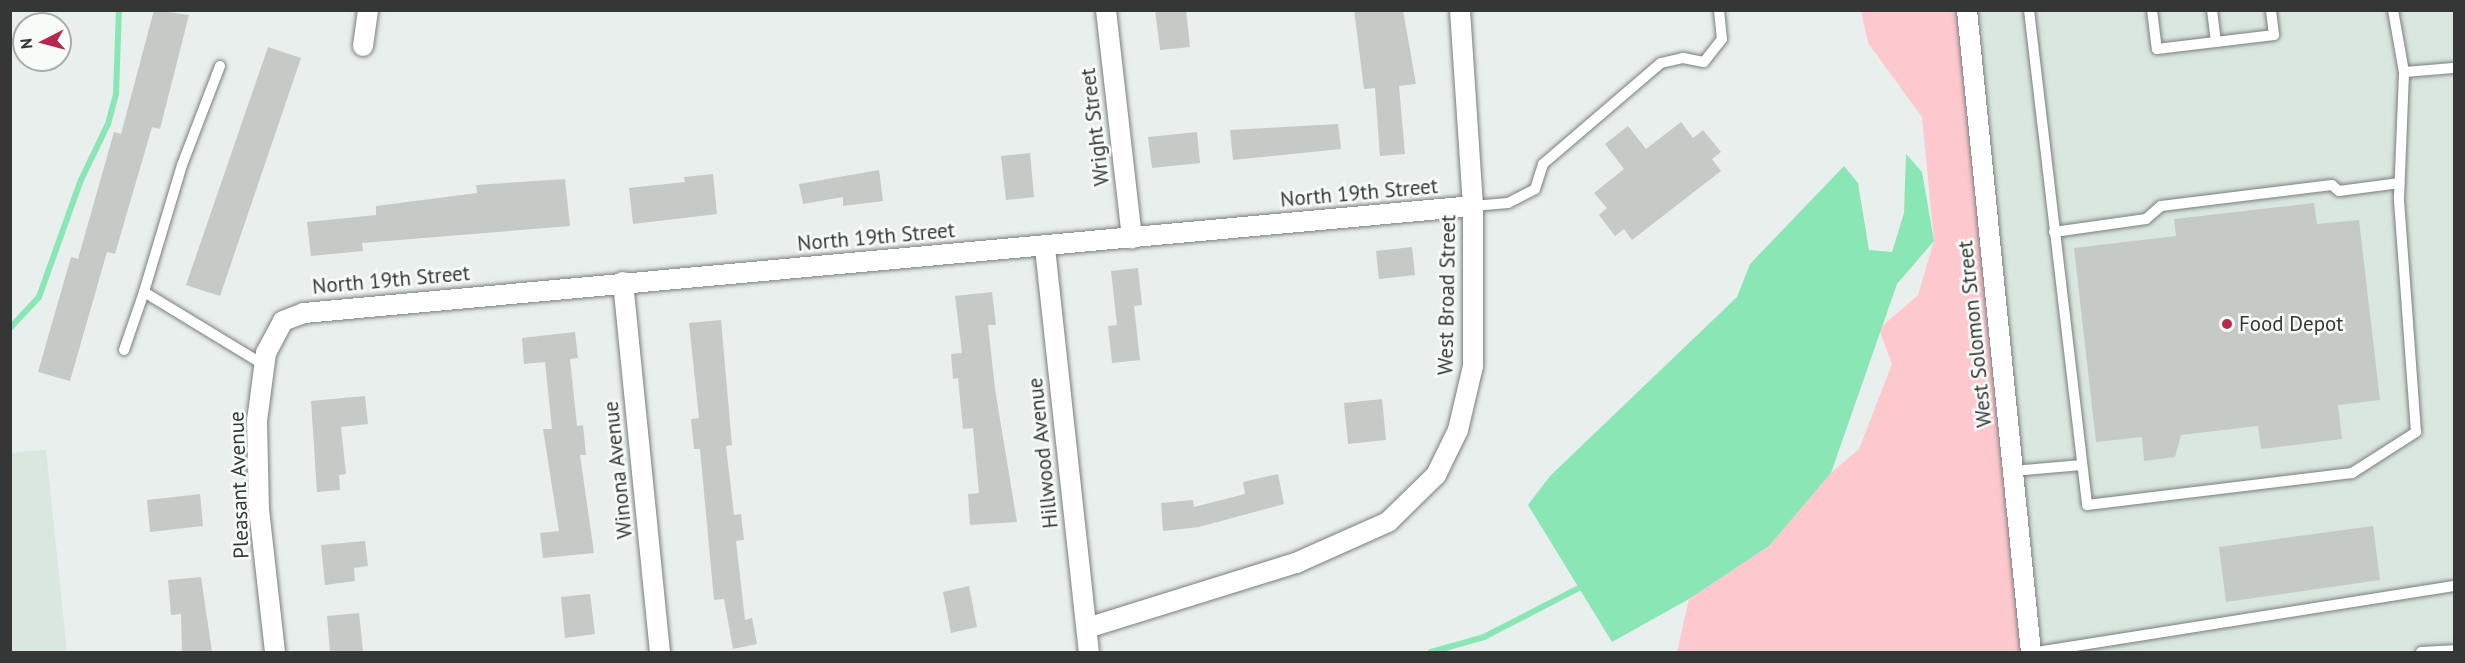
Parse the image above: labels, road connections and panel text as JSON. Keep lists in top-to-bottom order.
{
  "streets": {
    "street": [
      "Wright Street",
      "North 19th Street",
      "West Broad Street",
      "West Solomon Street",
      "Hillwood Avenue",
      "Winona Avenue",
      "Pleasant Avenue"
    ]
  },
  "crossings": [
    ["Wright Street", "North 19th Street"],
    ["North 19th Street", "West Broad Street"],
    ["North 19th Street", "Hillwood Avenue"],
    ["North 19th Street", "Winona Avenue"],
    ["North 19th Street", "Pleasant Avenue"],
    ["West Broad Street", "Hillwood Avenue"]
  ],
  "places": ["Food Depot"],
  "north": "left"
}
